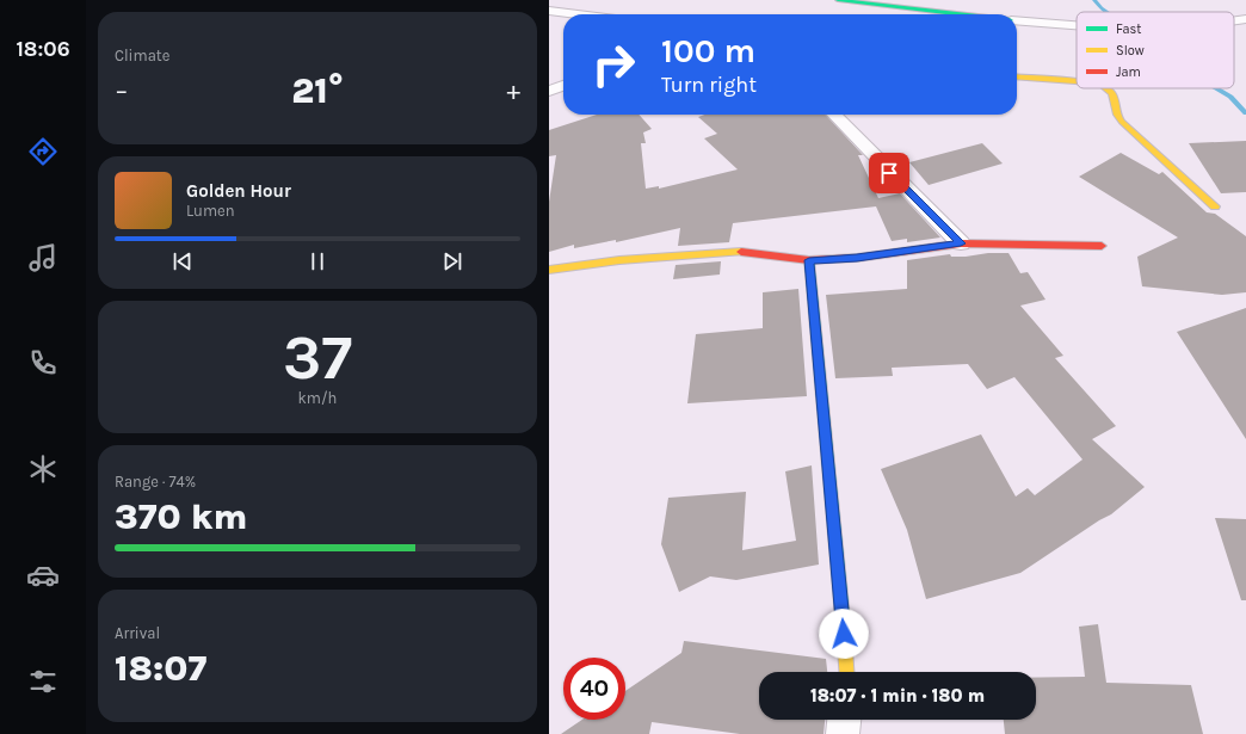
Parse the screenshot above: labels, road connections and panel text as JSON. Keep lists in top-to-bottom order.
{
  "legend": ["Fast", "Slow", "Jam"],
  "page": {
    "tabs": "18:06",
    "tile": [
      "Climate",
      ["37", "km/h"],
      ["Range · 74%", "370 km"],
      ["Arrival", "18:07"]
    ],
    "turn": ["100 m", "Turn right"],
    "heat": ["−", "21°", "+"],
    "song": ["Golden Hour", "Lumen"],
    "limit": "40",
    "trip": "18:07 · 1 min · 180 m"
  }
}
